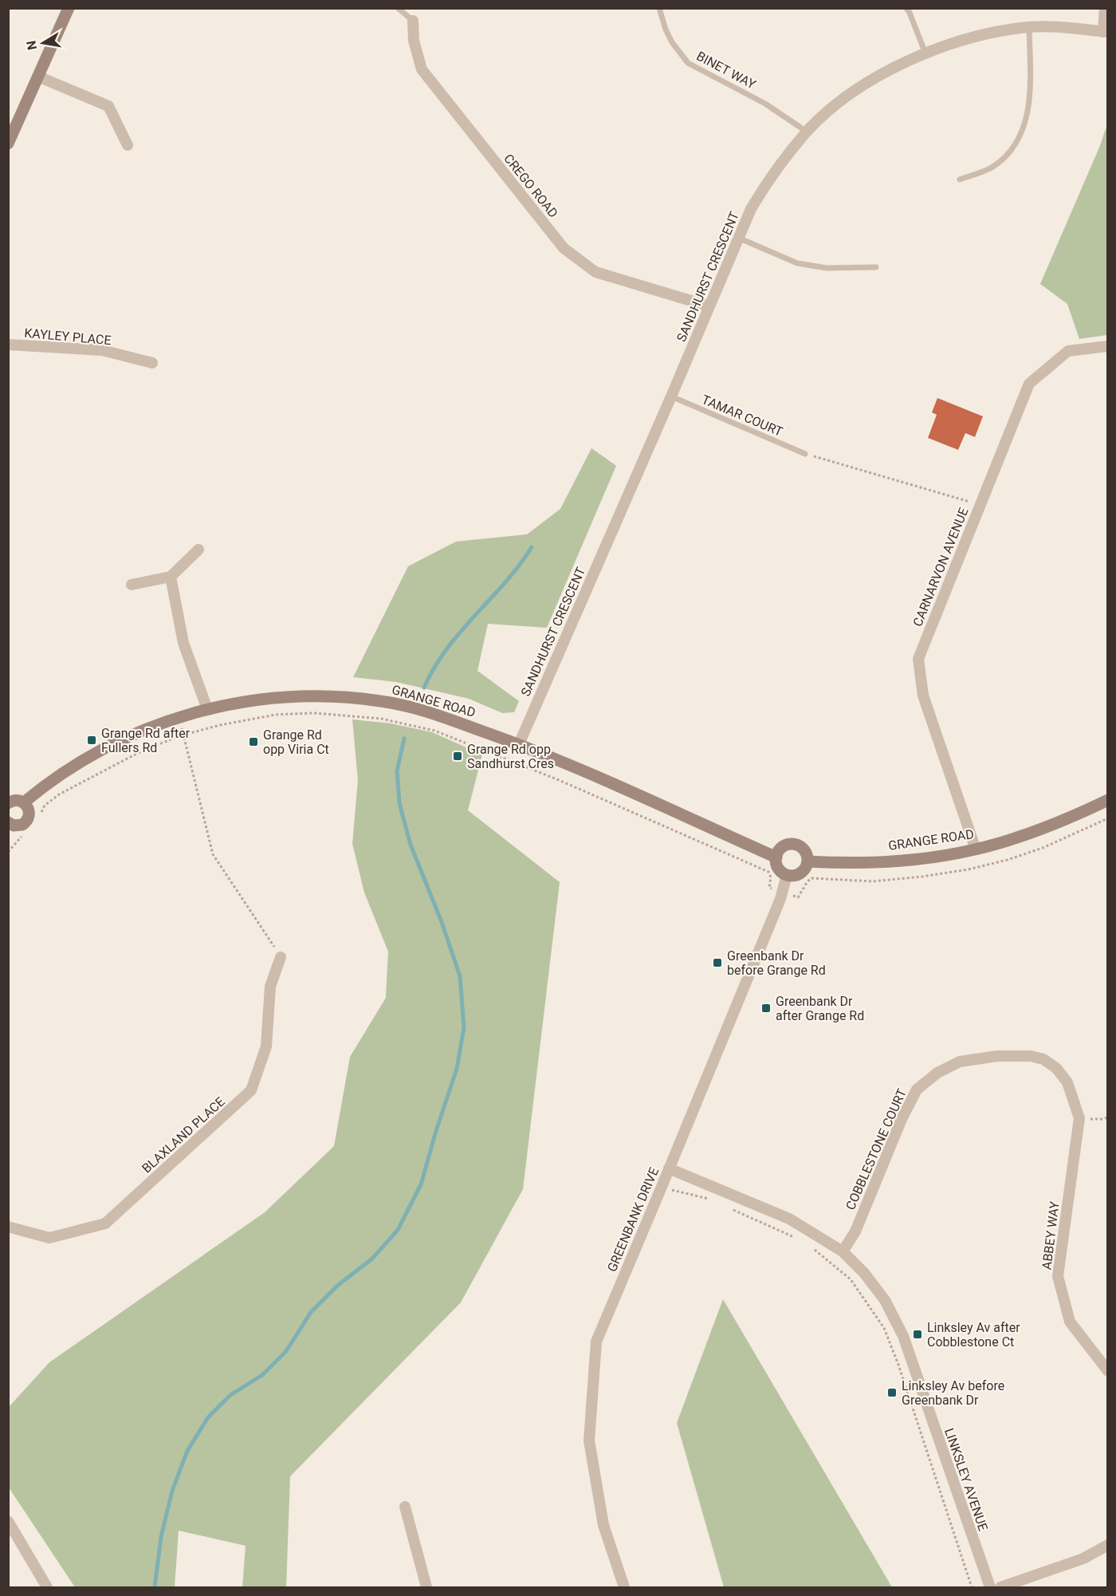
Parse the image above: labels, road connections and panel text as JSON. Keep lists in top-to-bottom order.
{
  "streets": {
    "street": [
      "CREGO ROAD",
      "SANDHURST CRESCENT",
      "KAYLEY PLACE",
      "CARNARVON AVENUE",
      "GRANGE ROAD",
      "BLAXLAND PLACE",
      "COBBLESTONE COURT",
      "GREENBANK DRIVE",
      "ABBEY WAY",
      "LINKSLEY AVENUE"
    ],
    "lane": ["BINET WAY", "TAMAR COURT"]
  },
  "crossings": [
    ["BINET WAY", "SANDHURST CRESCENT"],
    ["CREGO ROAD", "SANDHURST CRESCENT"],
    ["SANDHURST CRESCENT", "TAMAR COURT"],
    ["SANDHURST CRESCENT", "GRANGE ROAD"],
    ["CARNARVON AVENUE", "GRANGE ROAD"],
    ["GRANGE ROAD", "GREENBANK DRIVE"],
    ["COBBLESTONE COURT", "ABBEY WAY"],
    ["COBBLESTONE COURT", "LINKSLEY AVENUE"],
    ["GREENBANK DRIVE", "LINKSLEY AVENUE"]
  ],
  "places": {
    "transit": [
      "Grange Rd after Fullers Rd",
      "Grange Rd opp Viria Ct",
      "Grange Rd opp Sandhurst Cres",
      "Greenbank Dr before Grange Rd",
      "Greenbank Dr after Grange Rd",
      "Linksley Av after Cobblestone Ct",
      "Linksley Av before Greenbank Dr"
    ]
  },
  "north": "left"
}
